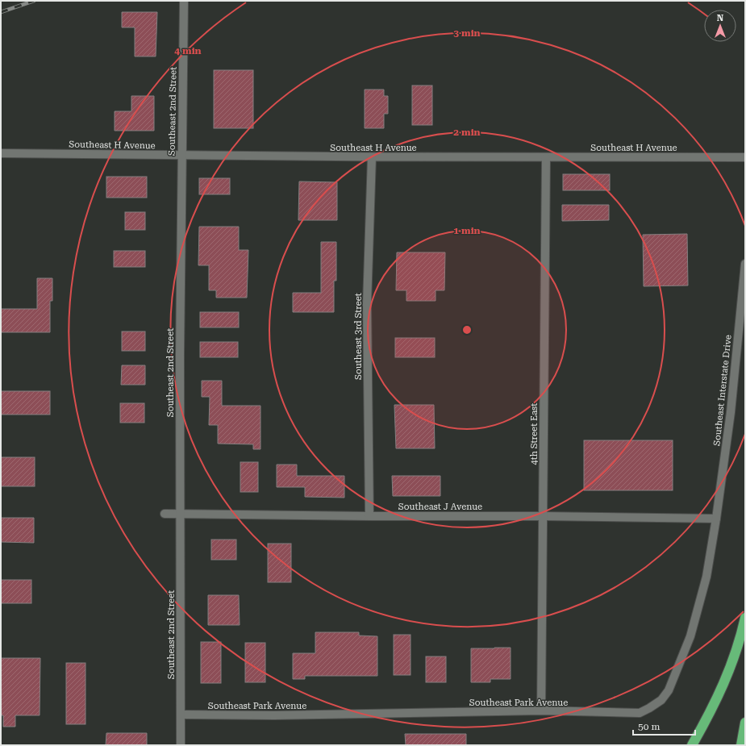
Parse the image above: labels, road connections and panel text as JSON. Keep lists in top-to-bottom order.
{
  "streets": {
    "street": [
      "Southeast 2nd Street",
      "Southeast H Avenue",
      "Southeast 3rd Street",
      "Southeast Interstate Drive",
      "4th Street East",
      "Southeast J Avenue",
      "Southeast Park Avenue"
    ]
  },
  "crossings": [
    ["Southeast 2nd Street", "Southeast H Avenue"],
    ["Southeast 2nd Street", "Southeast J Avenue"],
    ["Southeast 2nd Street", "Southeast Park Avenue"],
    ["Southeast H Avenue", "Southeast 3rd Street"],
    ["Southeast H Avenue", "4th Street East"],
    ["Southeast 3rd Street", "Southeast J Avenue"],
    ["Southeast Interstate Drive", "Southeast J Avenue"],
    ["Southeast Interstate Drive", "Southeast Park Avenue"],
    ["4th Street East", "Southeast J Avenue"],
    ["4th Street East", "Southeast Park Avenue"],
    ["Southeast J Avenue", "Southeast Park Avenue"]
  ],
  "scale_bar": "50 m",
  "north": "top",
  "rings": [
    "3 min",
    "4 min",
    "2 min",
    "1 min"
  ]
}
